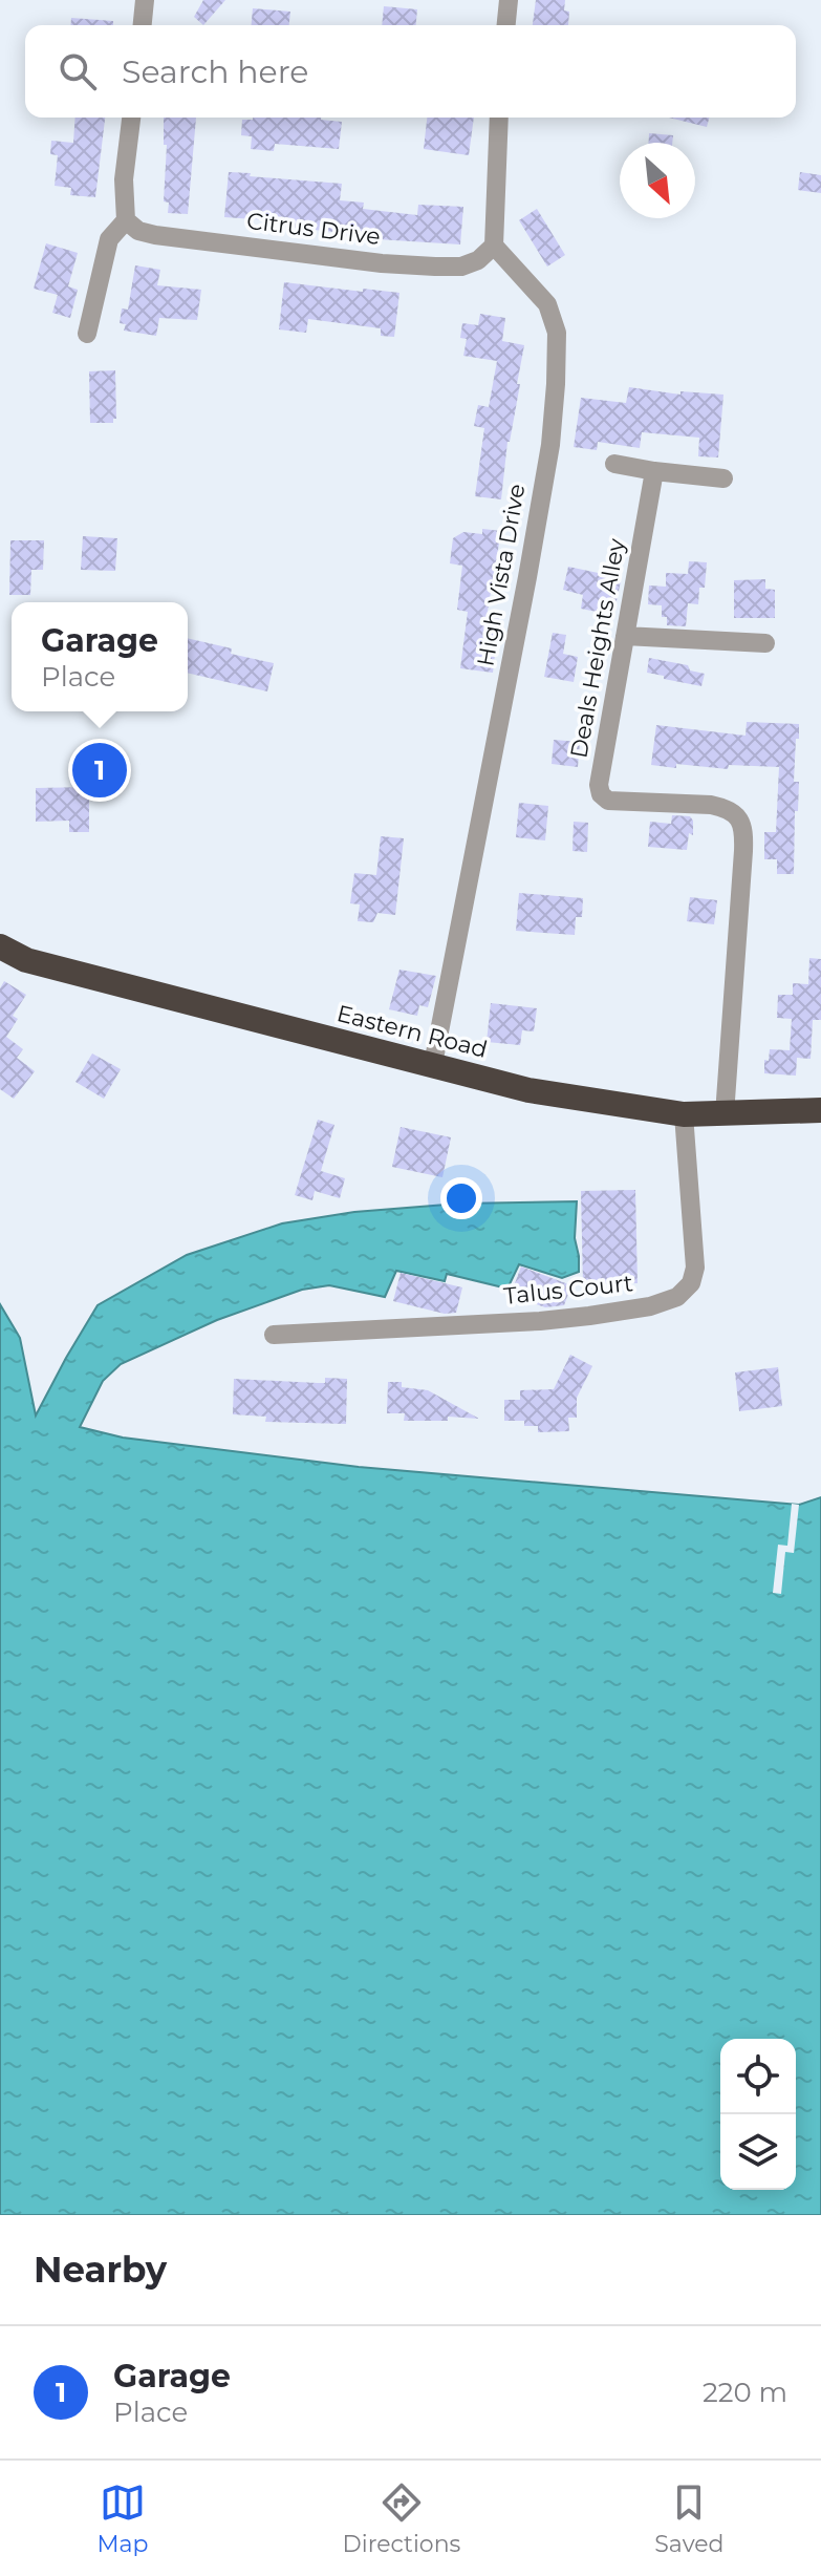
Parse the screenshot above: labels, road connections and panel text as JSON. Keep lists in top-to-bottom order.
{
  "streets": {
    "highway": ["Eastern Road"],
    "street": [
      "Citrus Drive",
      "High Vista Drive",
      "Deals Heights Alley",
      "Talus Court"
    ]
  },
  "crossings": [
    ["Citrus Drive", "High Vista Drive"],
    ["High Vista Drive", "Eastern Road"],
    ["Deals Heights Alley", "Eastern Road"],
    ["Eastern Road", "Talus Court"]
  ],
  "north": "bottom right",
  "page": {
    "search": "Search here",
    "popup": ["Garage", "Place"],
    "pins": "1",
    "heading": "Nearby",
    "list": [
      {
        "mark": "1",
        "name": "Garage",
        "note": "Place",
        "value": "220 m"
      }
    ],
    "nav": ["Map", "Directions", "Saved"]
  }
}
